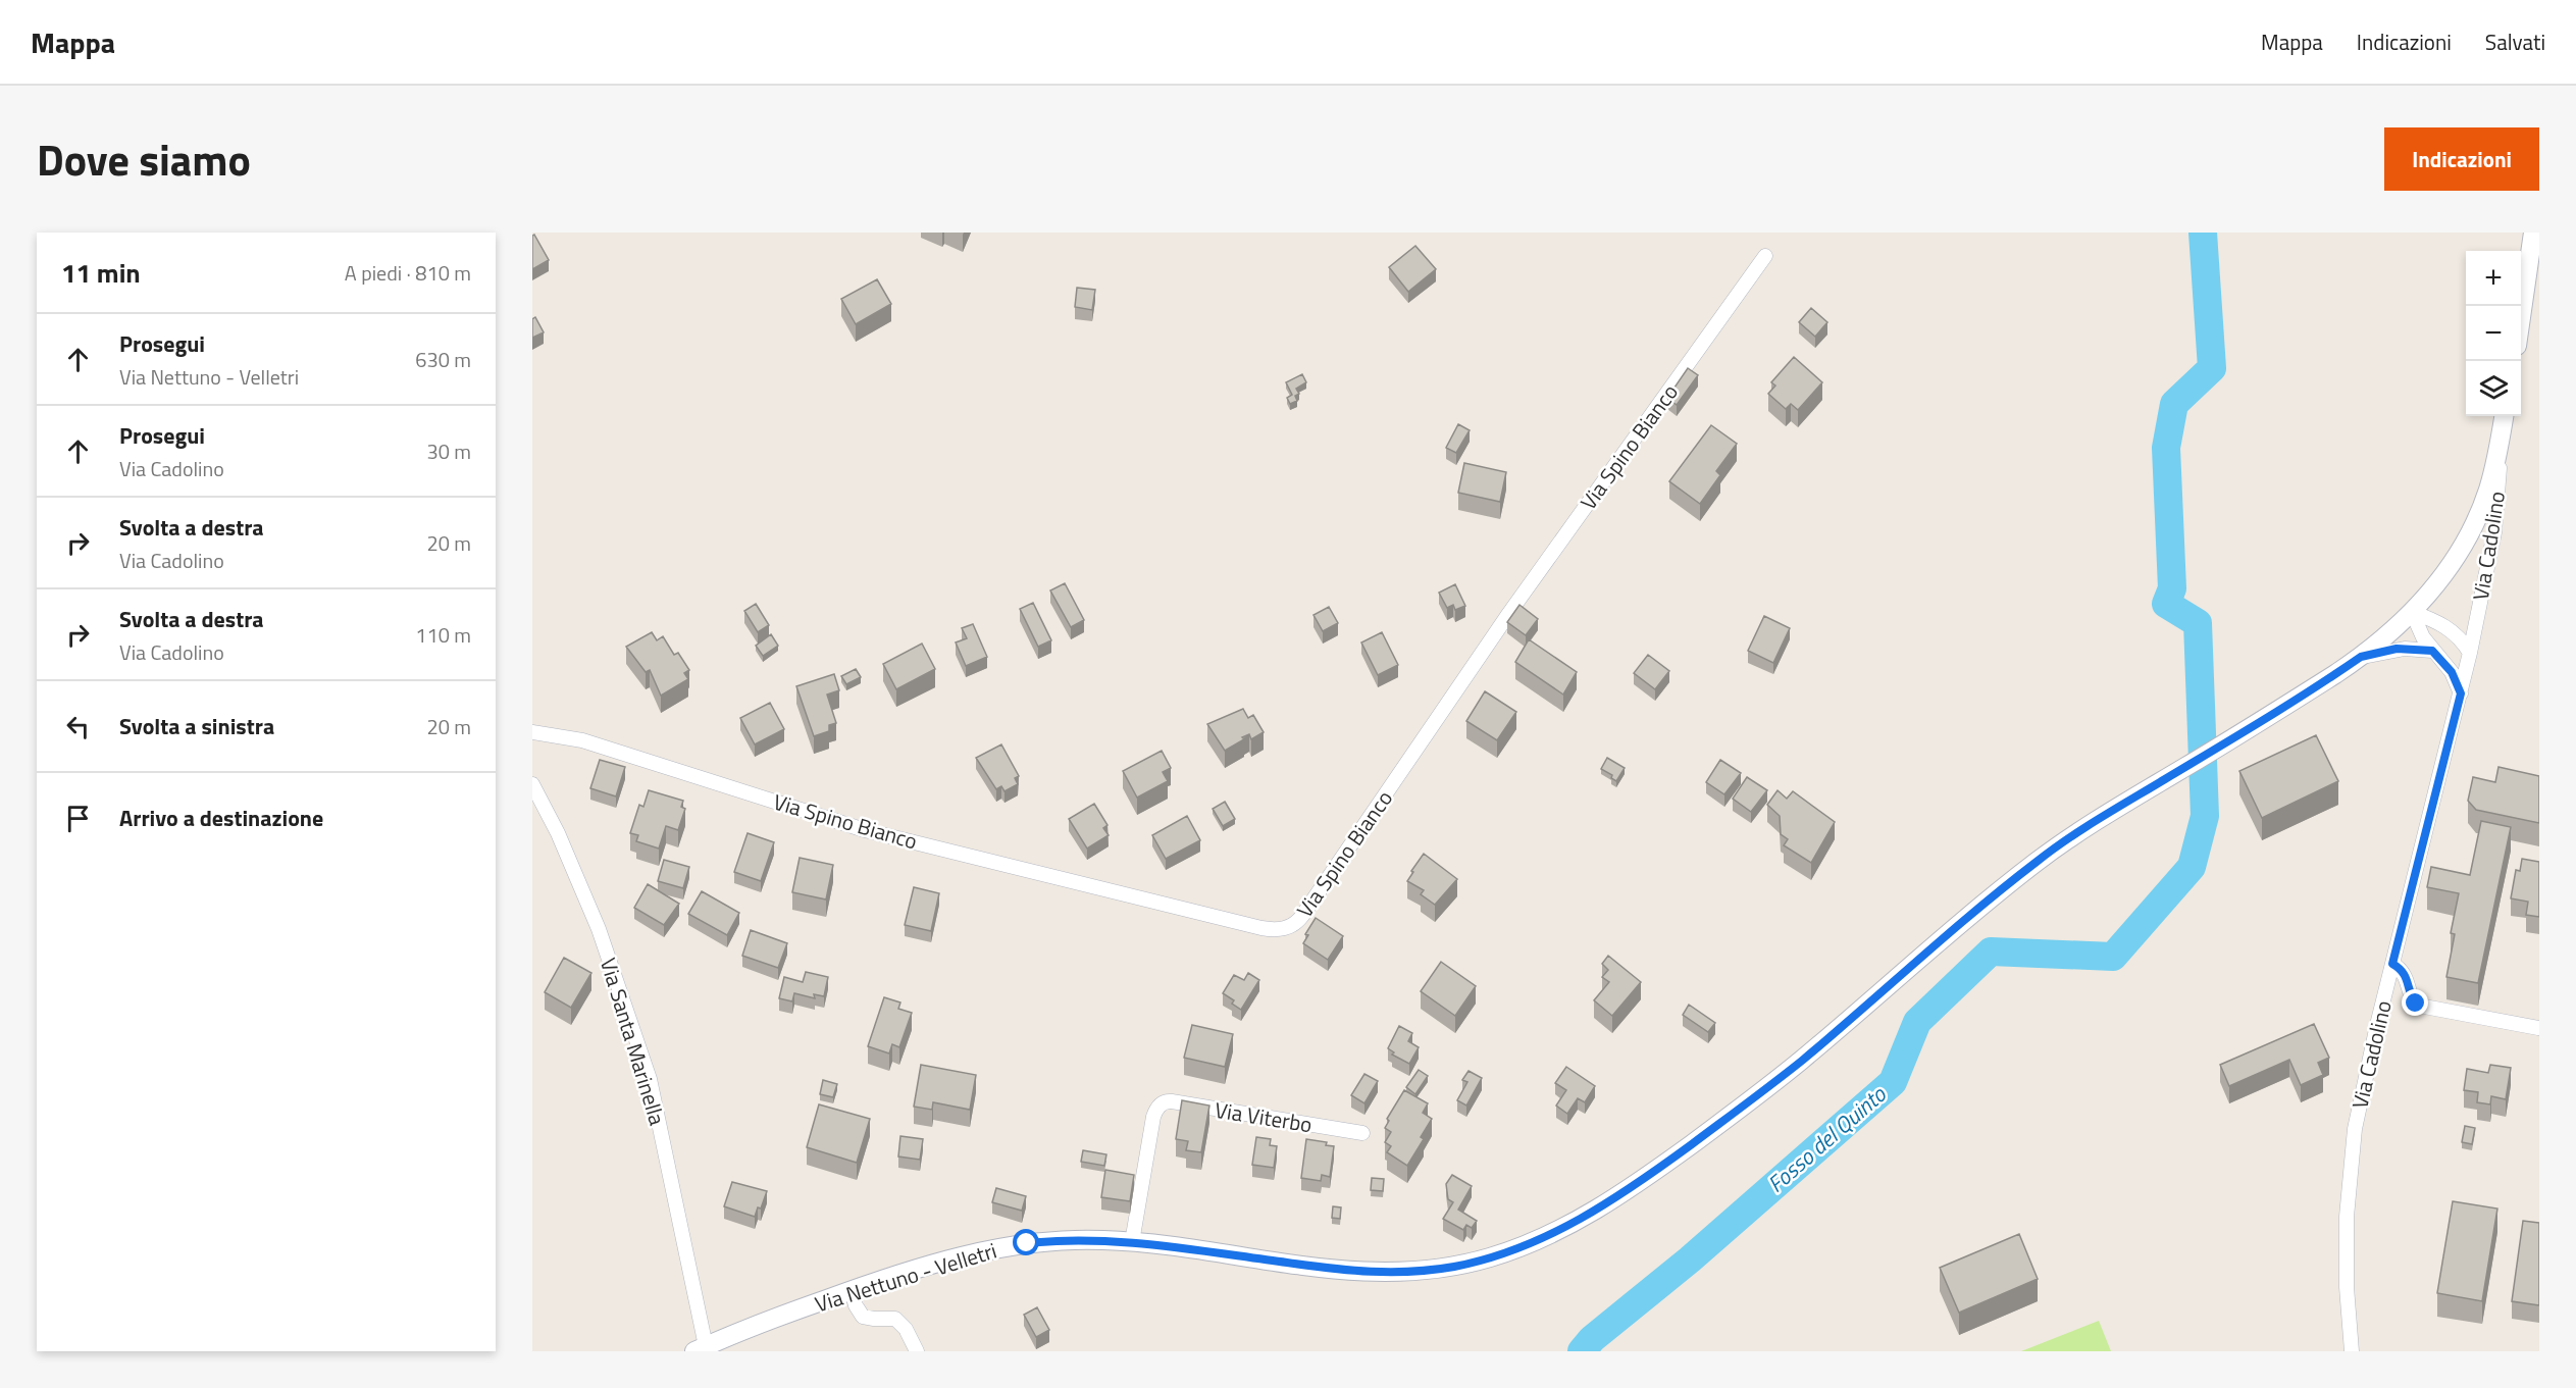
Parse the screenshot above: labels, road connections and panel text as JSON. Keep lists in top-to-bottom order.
{
  "streets": {
    "main road": ["Via Nettuno - Velletri"],
    "street": [
      "Via Spino Bianco",
      "Via Cadolino",
      "Via Santa Marinella",
      "Via Viterbo"
    ]
  },
  "crossings": [
    ["Via Cadolino", "Via Nettuno - Velletri"],
    ["Via Santa Marinella", "Via Nettuno - Velletri"],
    ["Via Viterbo", "Via Nettuno - Velletri"]
  ],
  "water": ["Fosso del Quinto"],
  "page": {
    "header": "Mappa",
    "nav": ["Mappa", "Indicazioni", "Salvati"],
    "title": "Dove siamo",
    "buttons": "Indicazioni",
    "heading": ["11 min", "A piedi · 810 m"],
    "map_buttons": ["+", "−"],
    "list": [
      ["Prosegui", "Via Nettuno - Velletri", "630 m"],
      ["Prosegui", "Via Cadolino", "30 m"],
      ["Svolta a destra", "Via Cadolino", "20 m"],
      ["Svolta a destra", "Via Cadolino", "110 m"],
      ["Svolta a sinistra", "20 m"],
      "Arrivo a destinazione"
    ]
  }
}
